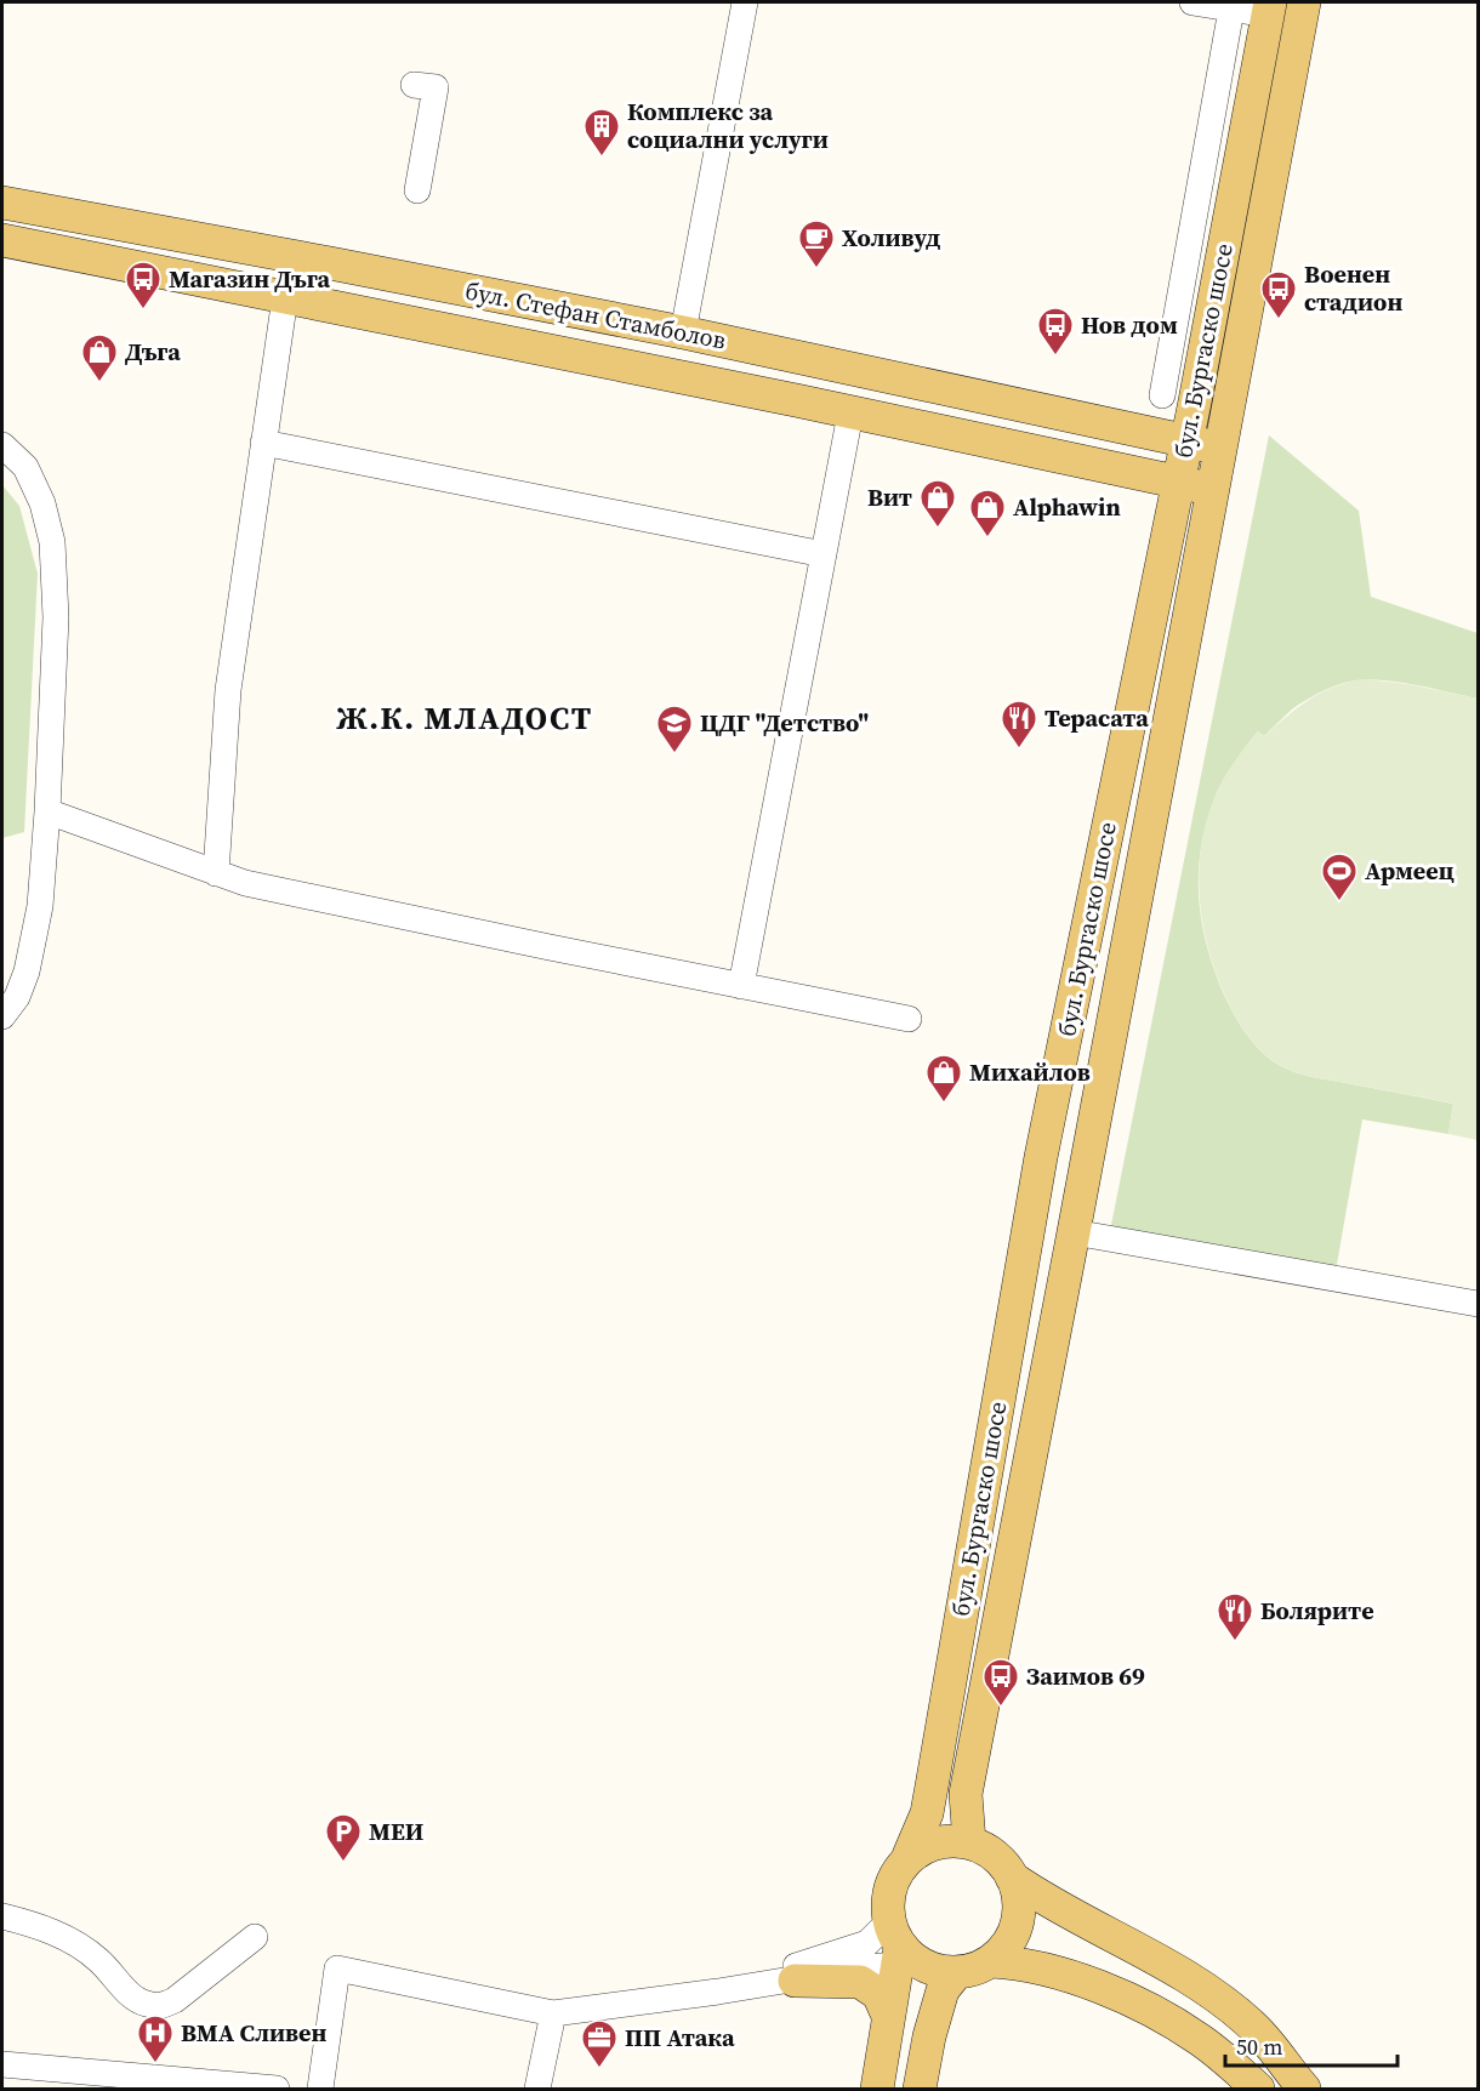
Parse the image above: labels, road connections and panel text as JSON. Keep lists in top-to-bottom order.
{
  "streets": {
    "main road": ["бул. Стефан Стамболов", "бул. Бургаско шосе"]
  },
  "crossings": [
    ["бул. Стефан Стамболов", "бул. Бургаско шосе"]
  ],
  "districts": ["Ж.К. МЛАДОСТ"],
  "places": {
    "building": ["Комплекс за социални услуги"],
    "cafe": ["Холивуд"],
    "bus stop": [
      "Магазин Дъга",
      "Военен стадион",
      "Нов дом",
      "Заимов 69"
    ],
    "shop": [
      "Дъга",
      "Вит",
      "Alphawin",
      "Михайлов"
    ],
    "restaurant": ["Терасата", "Болярите"],
    "school or university": ["ЦДГ \"Детство\""],
    "sports": ["Армеец"],
    "parking": ["МЕИ"],
    "hospital": ["ВМА Сливен"],
    "office": ["ПП Атака"]
  },
  "scale_bar": "50 m"
}
